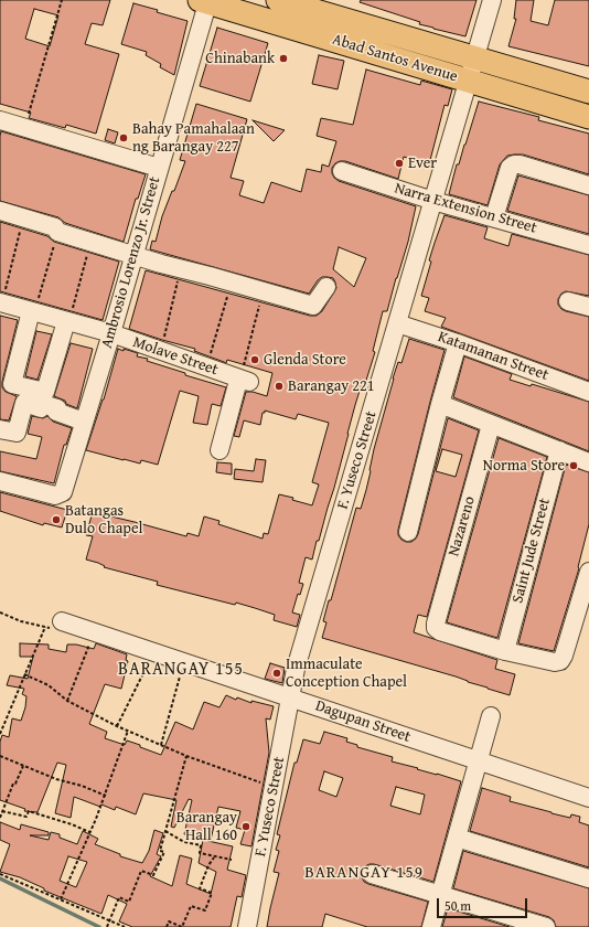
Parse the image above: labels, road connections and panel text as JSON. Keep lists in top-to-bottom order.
{
  "streets": {
    "main road": ["Abad Santos Avenue"],
    "street": [
      "Narra Extension Street",
      "Ambrosio Lorenzo Jr. Street",
      "Molave Street",
      "Katamanan Street",
      "F. Yuseco Street",
      "Nazareno",
      "Saint Jude Street",
      "Dagupan Street"
    ]
  },
  "crossings": [
    ["Abad Santos Avenue", "Ambrosio Lorenzo Jr. Street"],
    ["Abad Santos Avenue", "F. Yuseco Street"],
    ["Narra Extension Street", "F. Yuseco Street"],
    ["Ambrosio Lorenzo Jr. Street", "Molave Street"],
    ["Katamanan Street", "F. Yuseco Street"],
    ["F. Yuseco Street", "Dagupan Street"],
    ["Nazareno", "Saint Jude Street"]
  ],
  "districts": ["BARANGAY 155", "BARANGAY 159"],
  "places": [
    "Chinabank",
    "Bahay Pamahalaan ng Barangay 227",
    "Ever",
    "Glenda Store",
    "Barangay 221",
    "Norma Store",
    "Batangas Dulo Chapel",
    "Immaculate Conception Chapel",
    "Barangay Hall 160"
  ],
  "scale_bar": "50 m"
}
